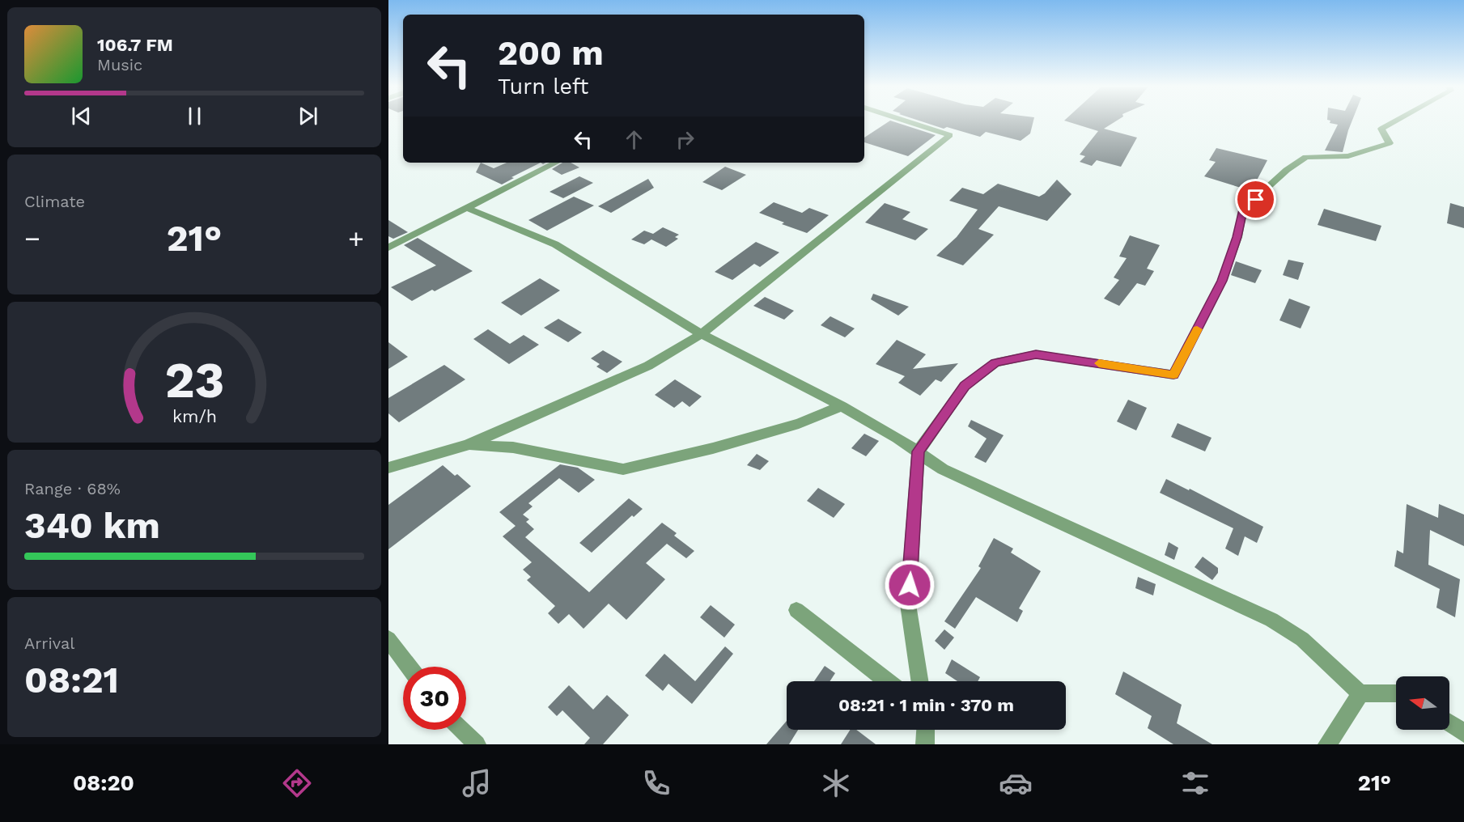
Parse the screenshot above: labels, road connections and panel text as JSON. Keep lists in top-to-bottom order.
{
  "north": "left",
  "page": {
    "turn": ["200 m", "Turn left"],
    "song": ["106.7 FM", "Music"],
    "tile": [
      "Climate",
      ["Range · 68%", "340 km"],
      ["Arrival", "08:21"]
    ],
    "heat": ["−", "21°", "+"],
    "limit": "30",
    "trip": "08:21 · 1 min · 370 m",
    "tabs": ["08:20", "21°"],
    "gauge": ["23", "km/h"]
  }
}
